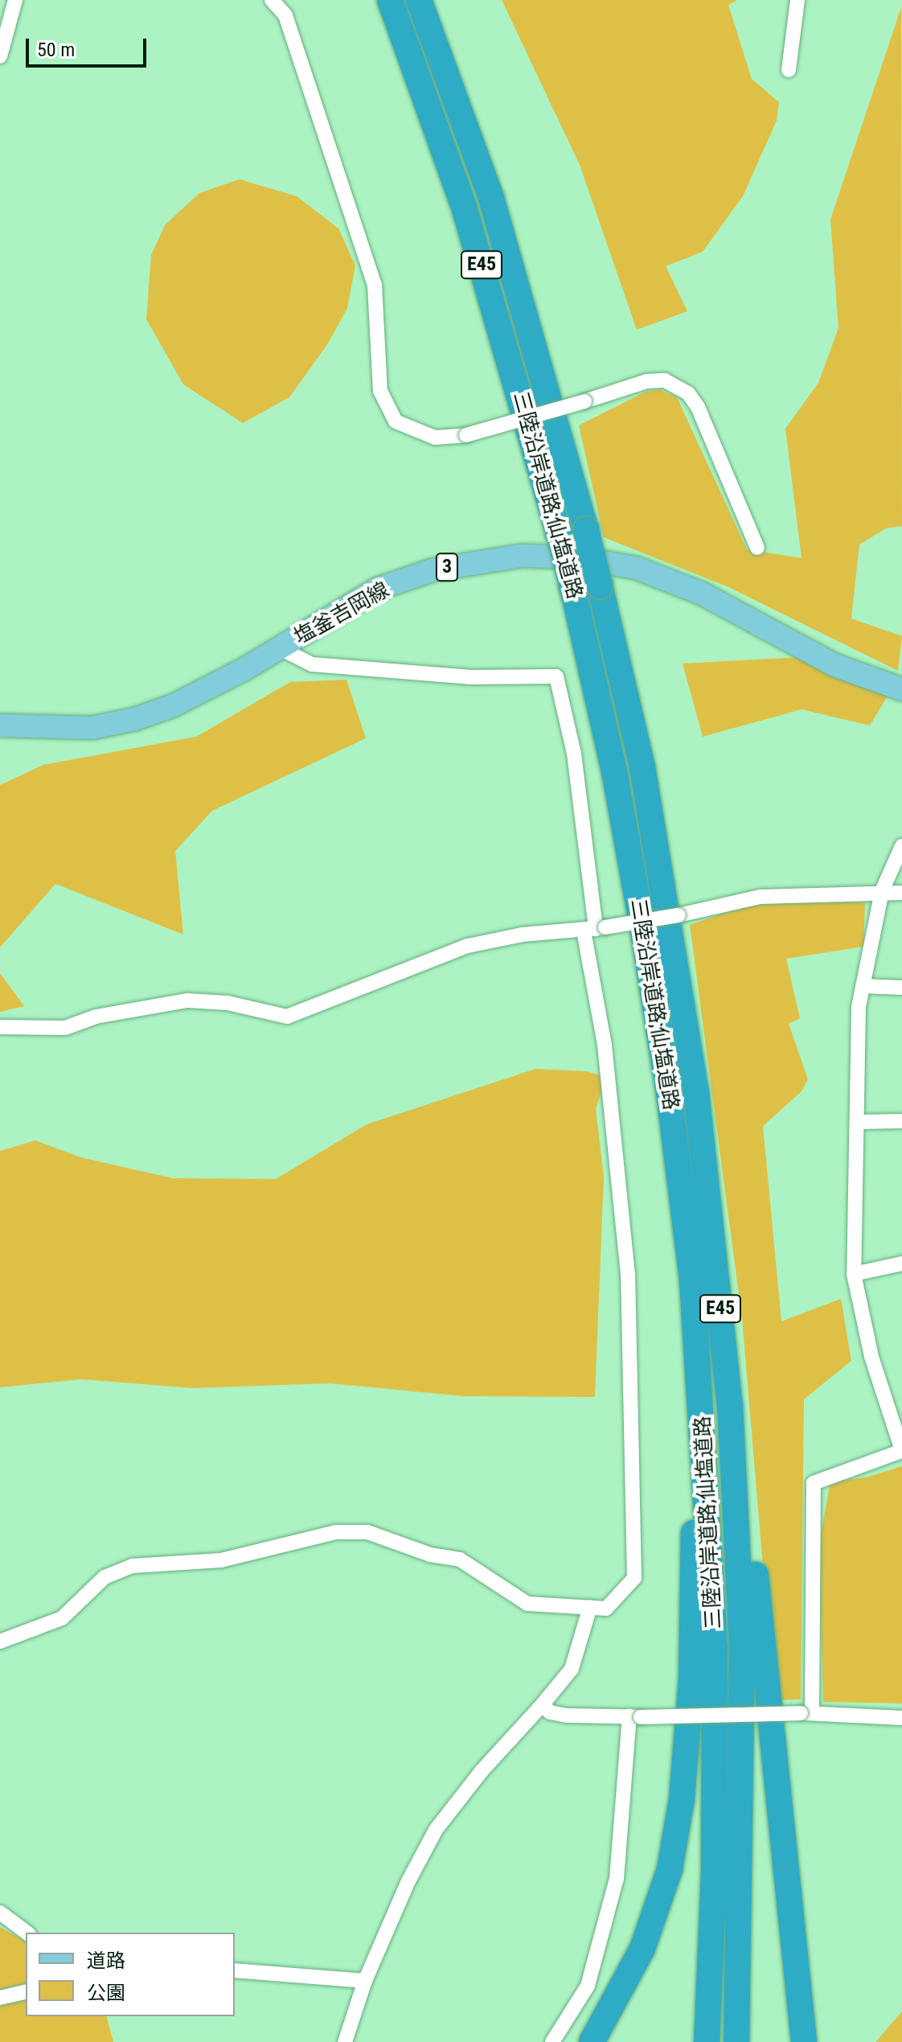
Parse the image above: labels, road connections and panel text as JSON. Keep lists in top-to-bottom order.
{
  "streets": {
    "highway": ["E45", "三陸沿岸道路;仙塩道路"],
    "main road": ["3", "塩釜吉岡線"]
  },
  "legend": ["道路", "公園"],
  "scale_bar": "50 m"
}
